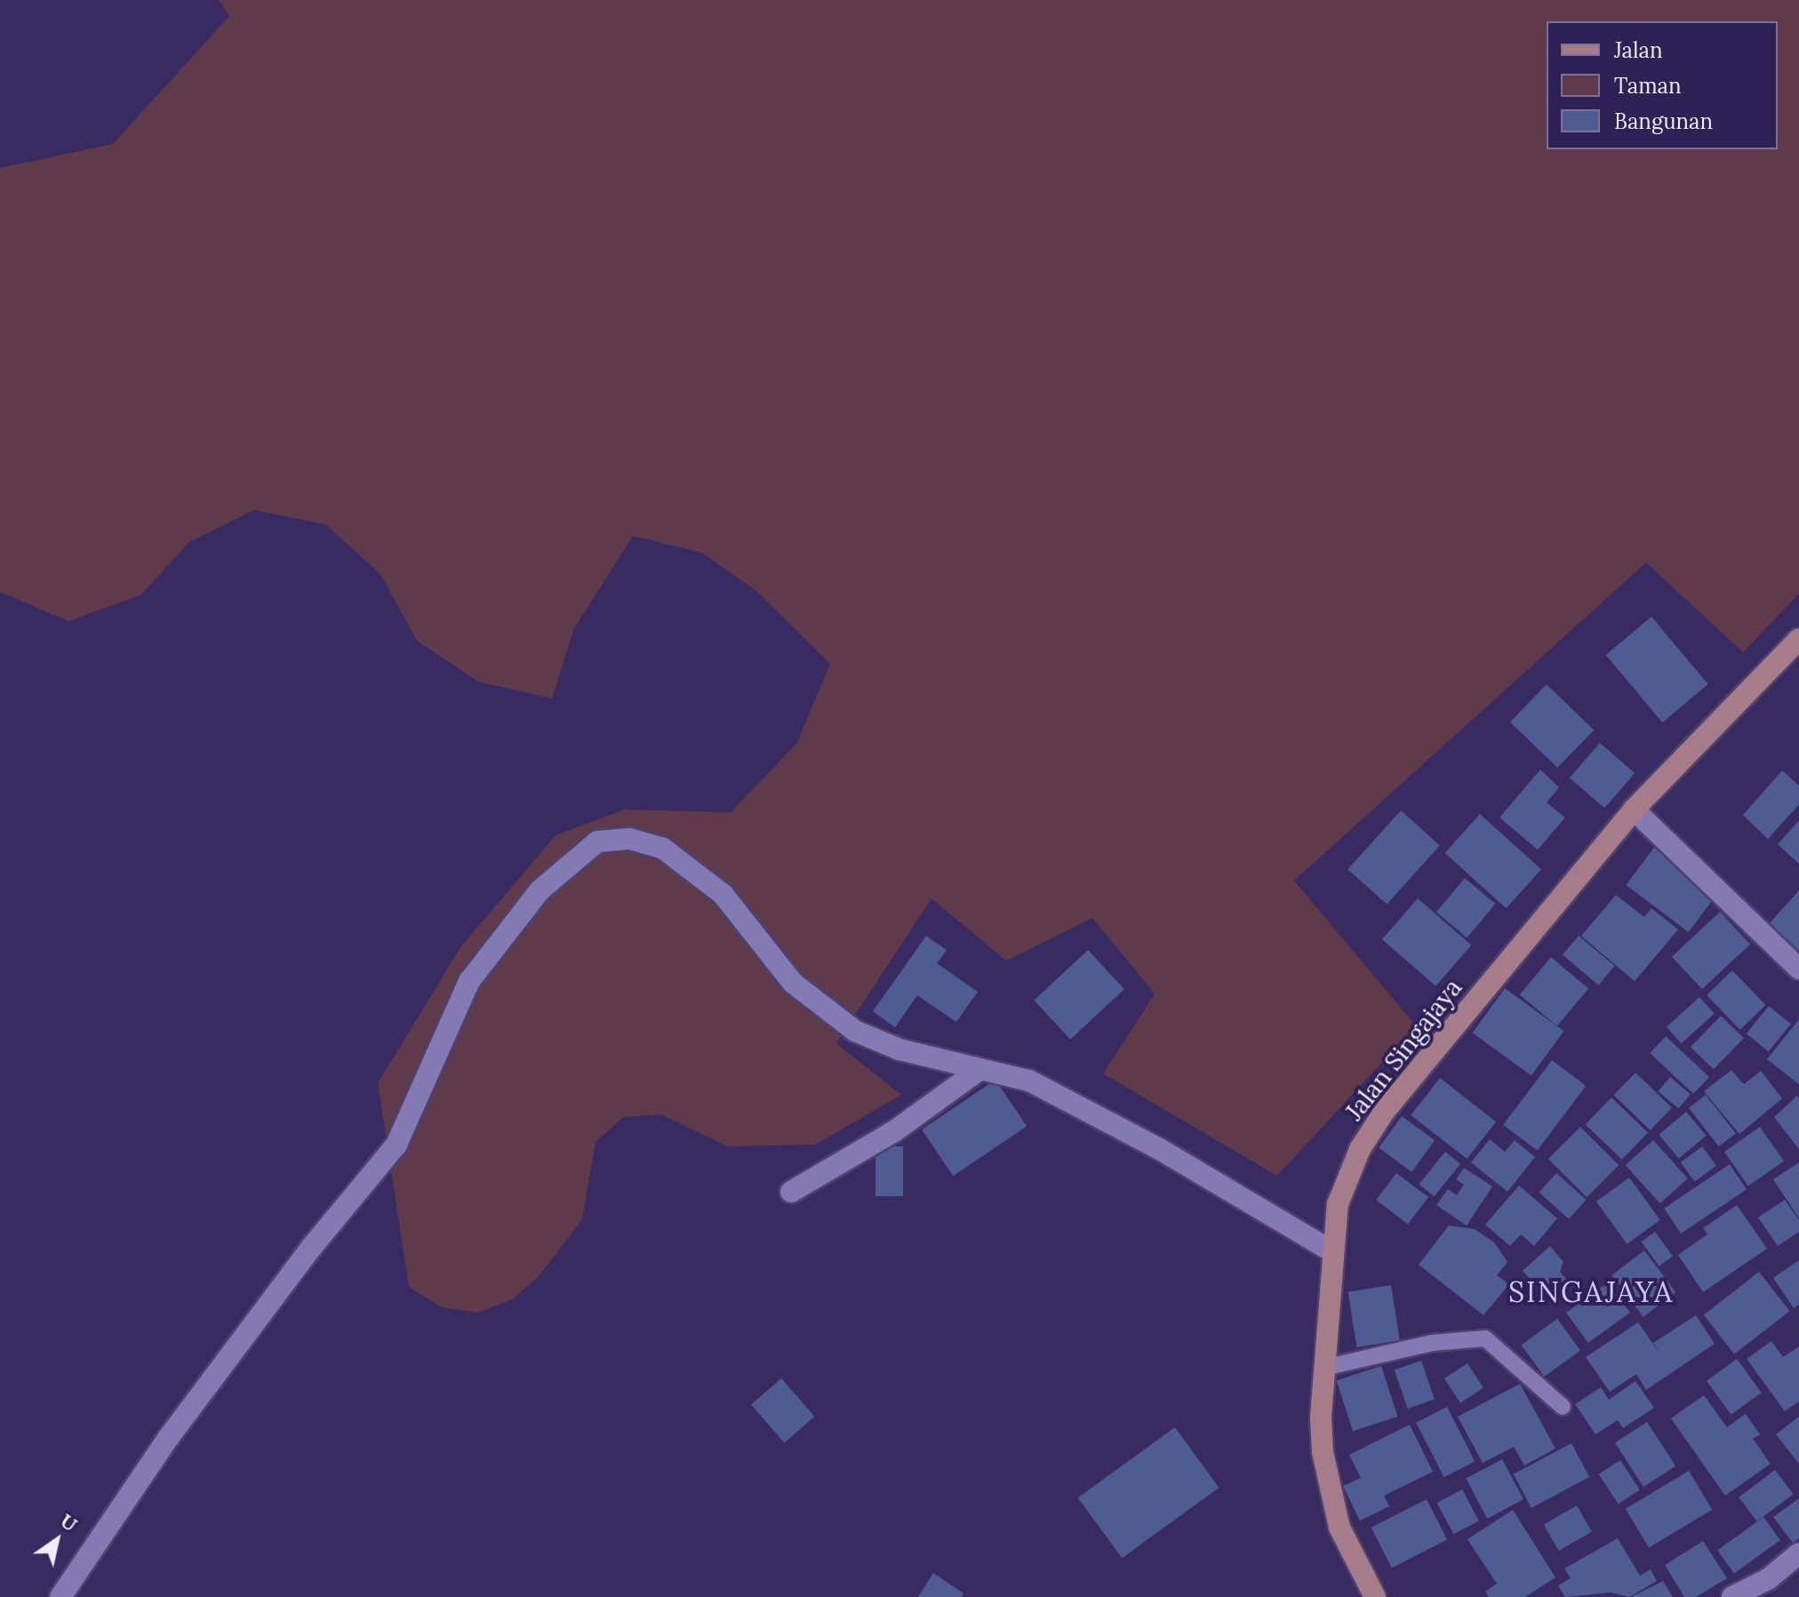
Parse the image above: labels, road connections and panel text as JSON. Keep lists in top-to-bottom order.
{
  "streets": {
    "street": ["Jalan Singajaya"]
  },
  "districts": ["SINGAJAYA"],
  "legend": ["Jalan", "Taman", "Bangunan"],
  "north": "top right"
}
